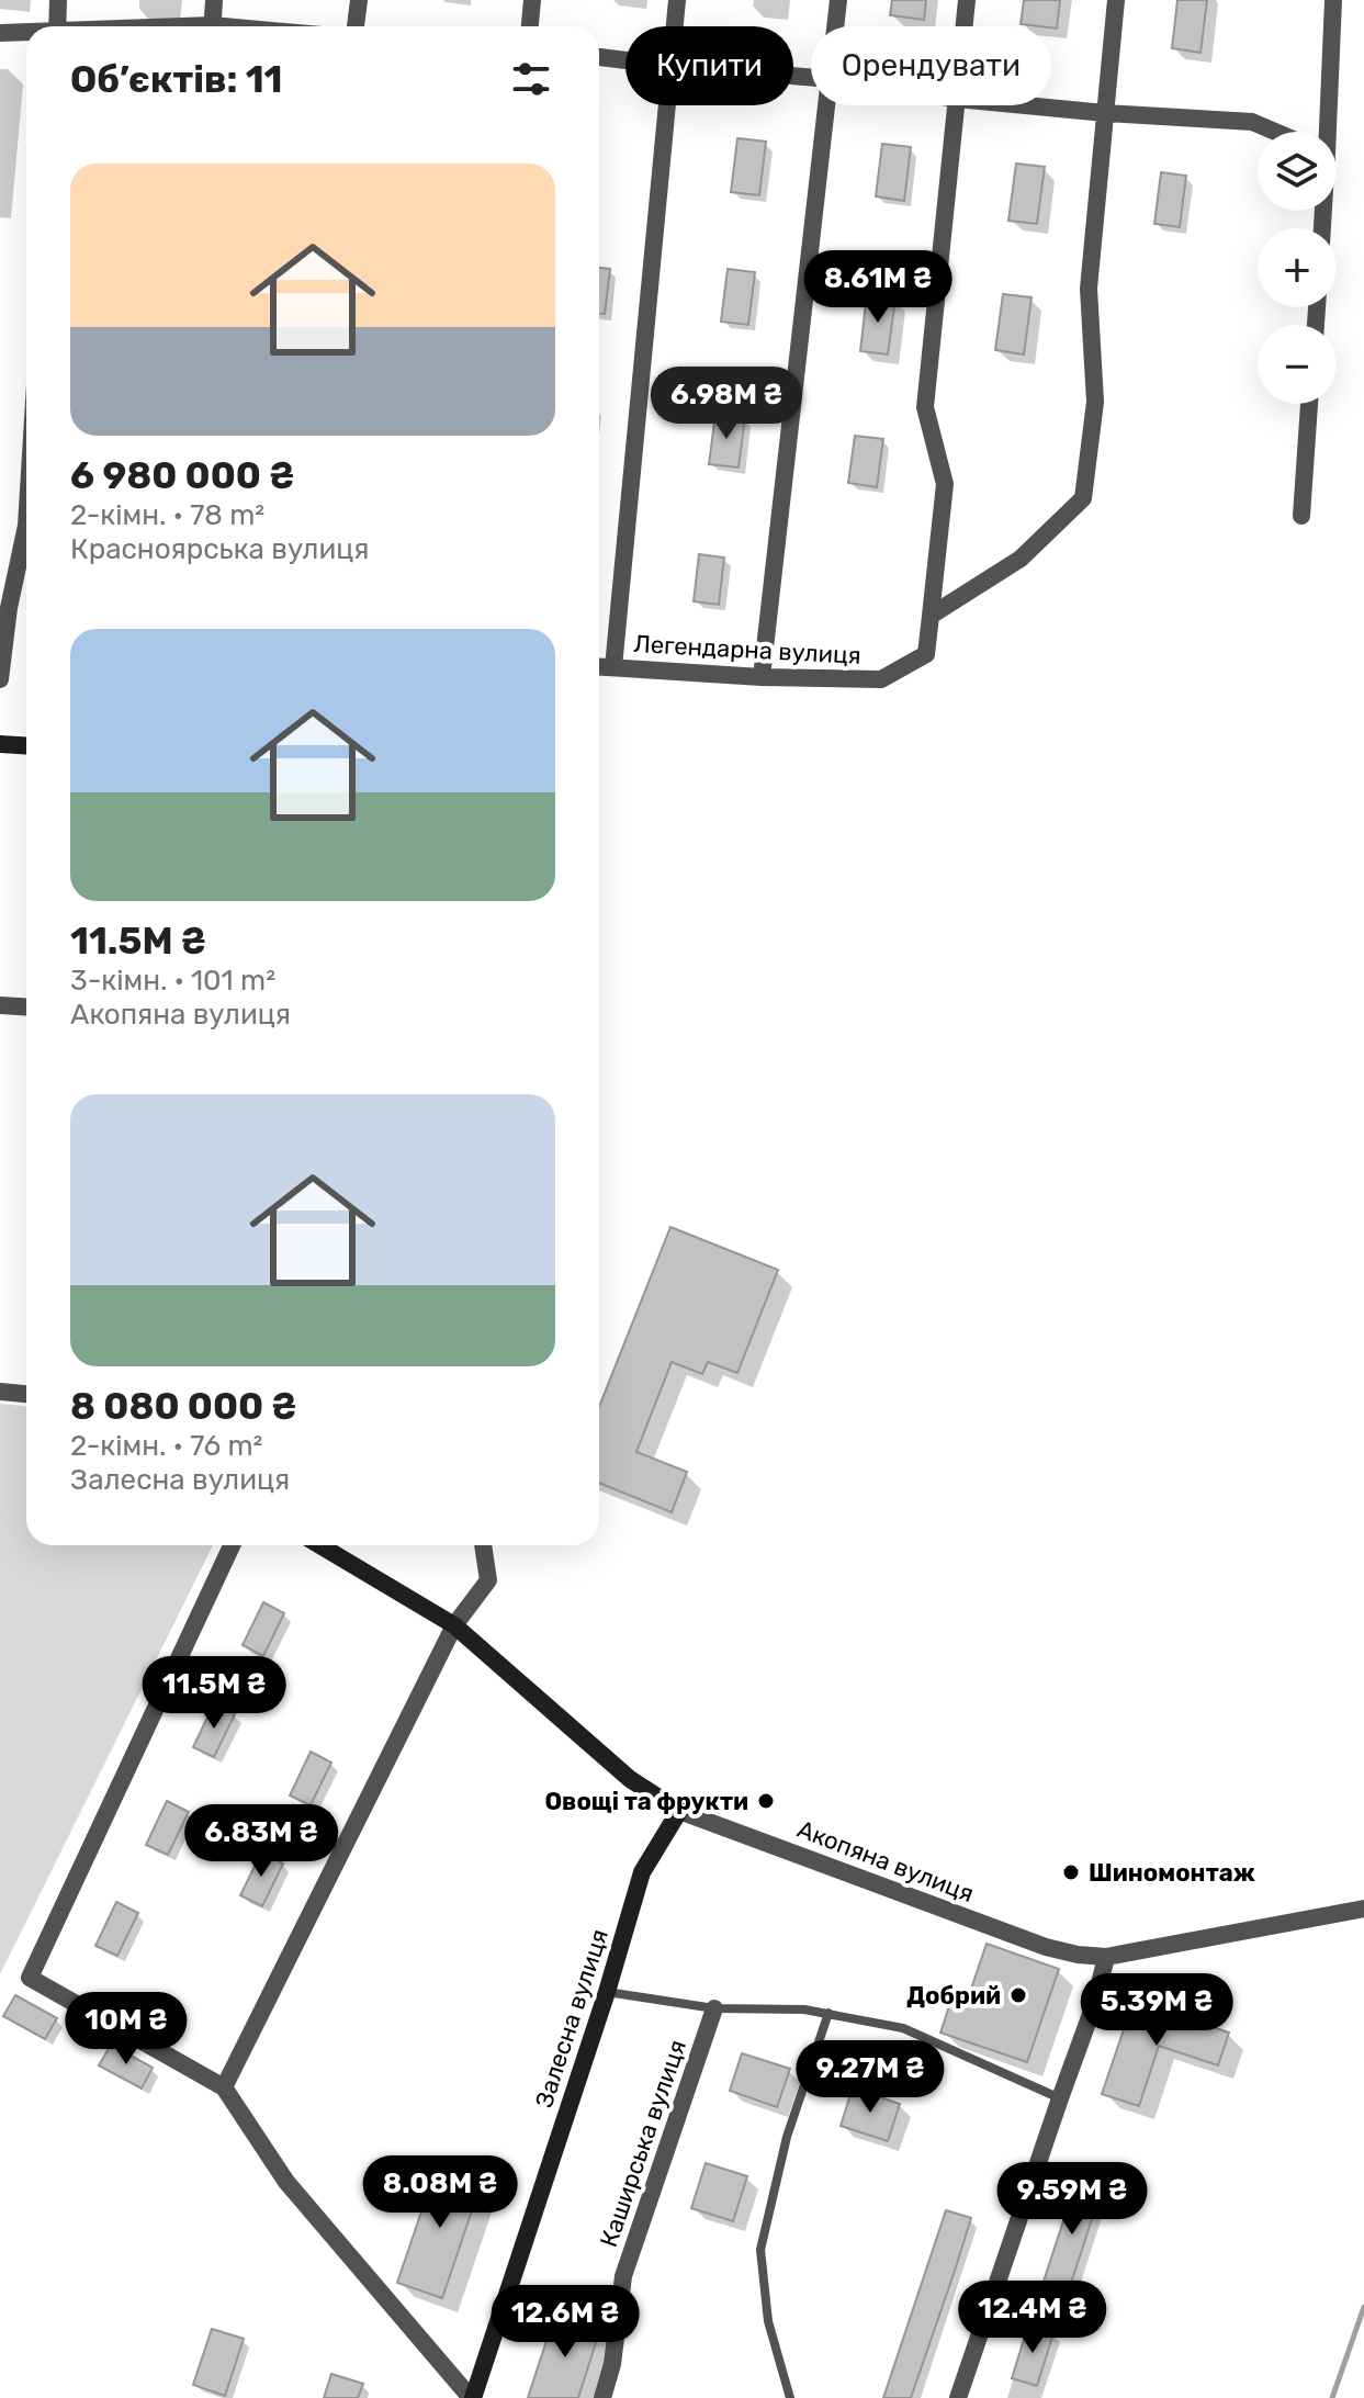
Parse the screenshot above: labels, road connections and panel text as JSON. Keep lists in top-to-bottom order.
{
  "streets": {
    "main road": ["Акопяна вулиця", "Залесна вулиця"],
    "street": ["Легендарна вулиця", "Каширська вулиця"]
  },
  "crossings": [
    ["Акопяна вулиця", "Залесна вулиця"]
  ],
  "places": ["Овощі та фрукти", "Шиномонтаж", "Добрий"],
  "page": {
    "chip": ["Купити", "Орендувати"],
    "heading": "Об’єктів: 11",
    "map_buttons": ["+", "−"],
    "list": [
      {
        "name": "6 980 000 ₴",
        "note": "2-кімн. · 78 m² · Красноярська вулиця"
      },
      {
        "name": "11.5M ₴",
        "note": "3-кімн. · 101 m² · Акопяна вулиця"
      },
      {
        "name": "8 080 000 ₴",
        "note": "2-кімн. · 76 m² · Залесна вулиця"
      }
    ],
    "price": [
      "8.61M ₴",
      "6.98M ₴",
      "11.5M ₴",
      "6.83M ₴",
      "5.39M ₴",
      "10M ₴",
      "9.27M ₴",
      "8.08M ₴",
      "9.59M ₴",
      "12.4M ₴",
      "12.6M ₴"
    ]
  }
}
